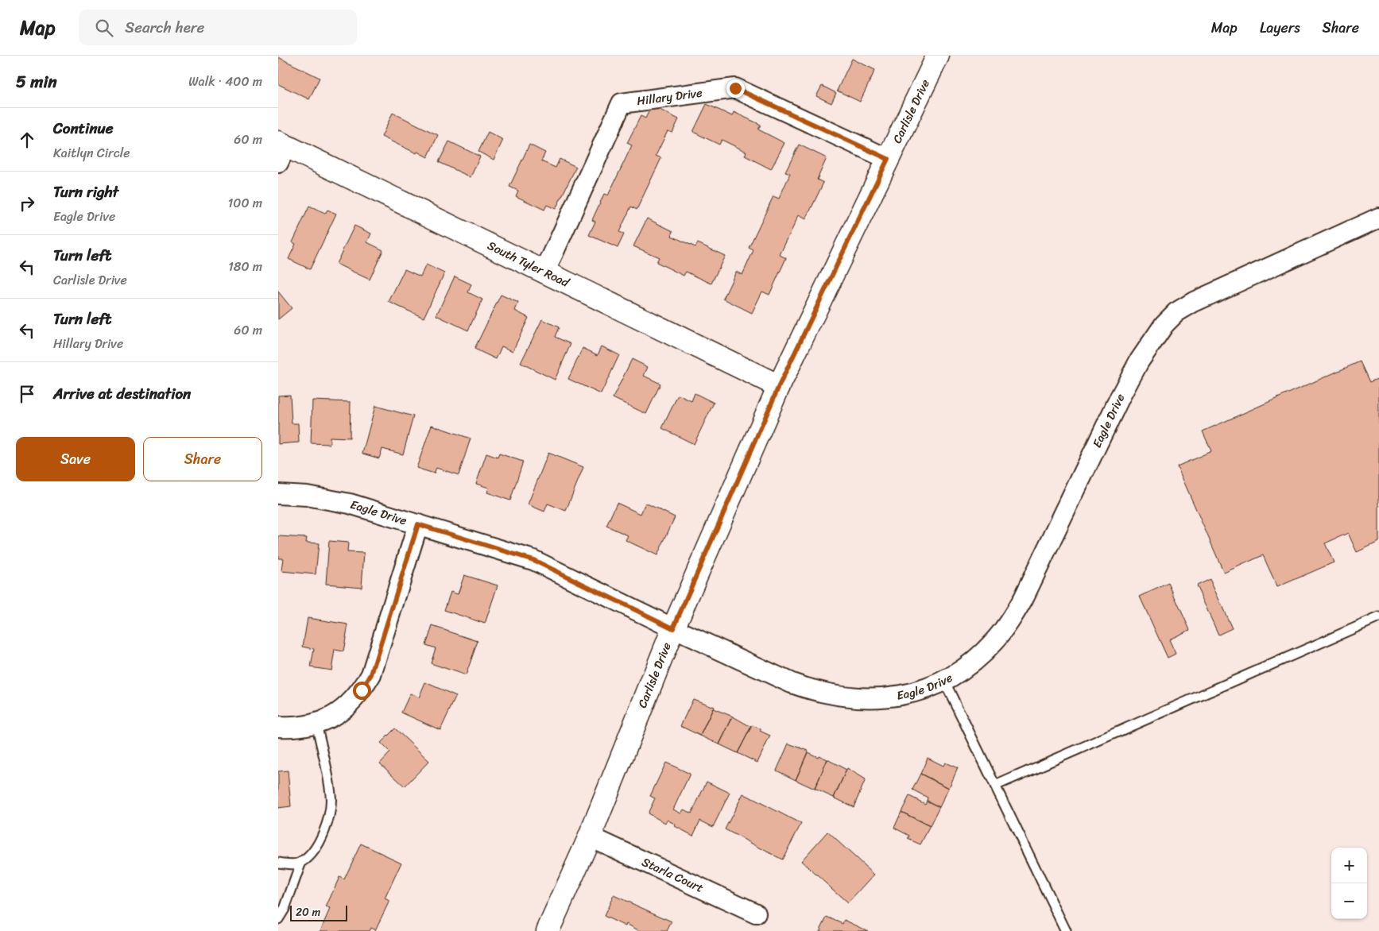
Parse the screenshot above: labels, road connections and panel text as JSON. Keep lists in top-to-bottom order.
{
  "streets": {
    "street": [
      "Hillary Drive",
      "Carlisle Drive",
      "South Tyler Road",
      "Eagle Drive",
      "Starla Court"
    ]
  },
  "crossings": [
    ["Hillary Drive", "Carlisle Drive"],
    ["Hillary Drive", "South Tyler Road"],
    ["Carlisle Drive", "South Tyler Road"],
    ["Carlisle Drive", "Eagle Drive"],
    ["Carlisle Drive", "Starla Court"]
  ],
  "scale_bar": "20 m",
  "page": {
    "header": "Map",
    "search": "Search here",
    "nav": ["Map", "Layers", "Share"],
    "heading": ["5 min", "Walk · 400 m"],
    "list": [
      ["Continue", "Kaitlyn Circle", "60 m"],
      ["Turn right", "Eagle Drive", "100 m"],
      ["Turn left", "Carlisle Drive", "180 m"],
      ["Turn left", "Hillary Drive", "60 m"],
      "Arrive at destination"
    ],
    "buttons": ["Save", "Share"],
    "map_buttons": ["+", "−"],
    "scale": "20 m"
  }
}
